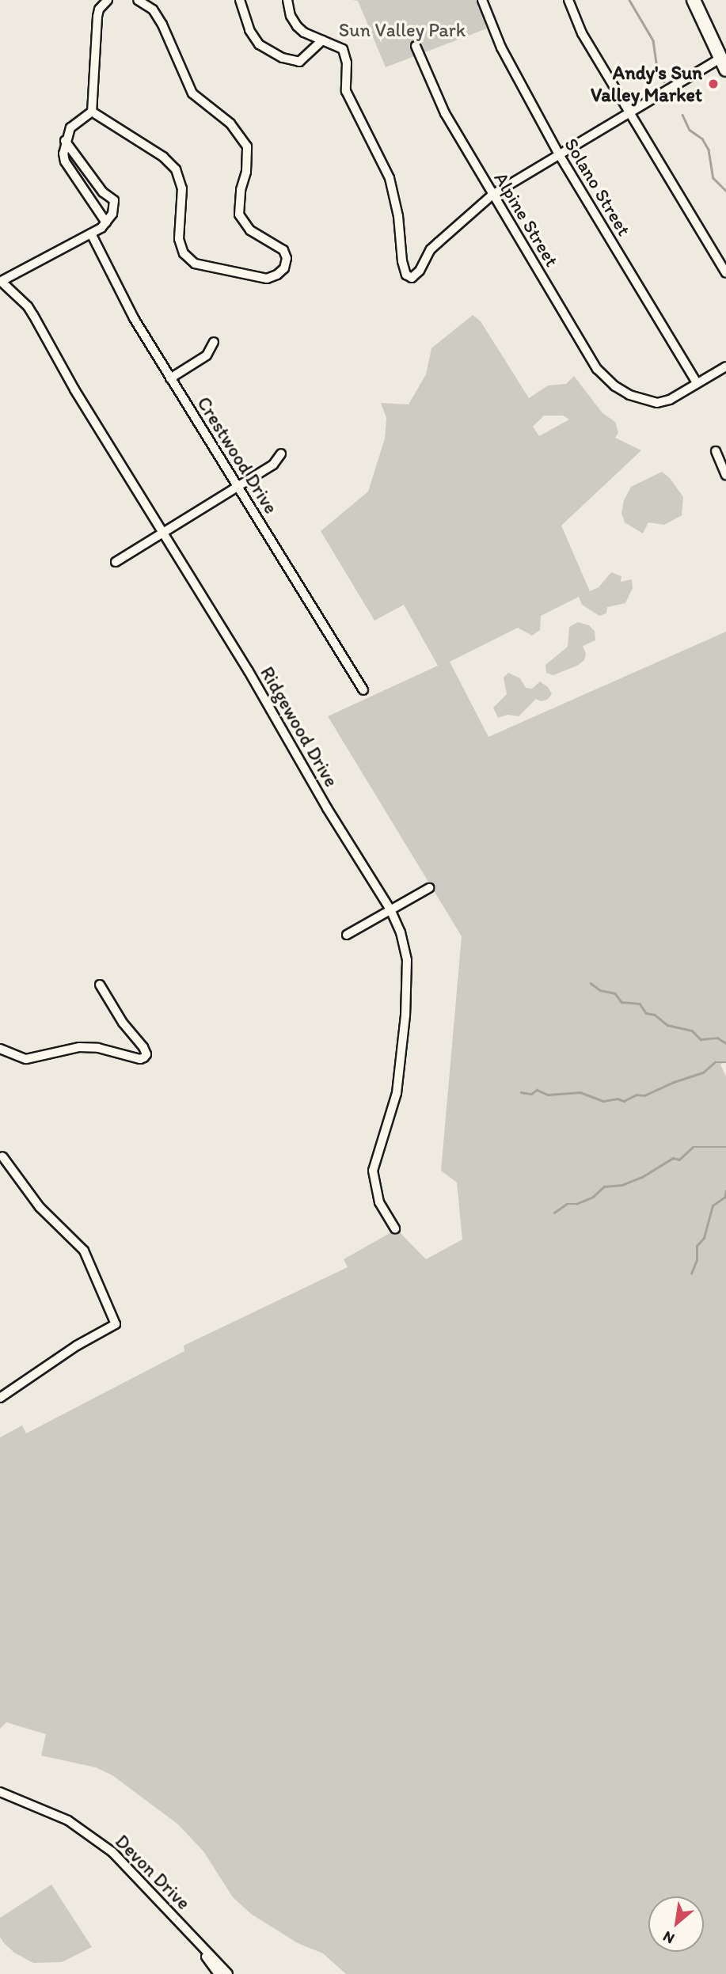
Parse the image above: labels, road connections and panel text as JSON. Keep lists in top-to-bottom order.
{
  "streets": {
    "street": [
      "Solano Street",
      "Alpine Street",
      "Crestwood Drive",
      "Ridgewood Drive",
      "Devon Drive"
    ]
  },
  "crossings": [
    ["Solano Street", "Alpine Street"]
  ],
  "parks": ["Sun Valley Park"],
  "places": ["Andy's Sun Valley Market"],
  "north": "bottom left"
}
